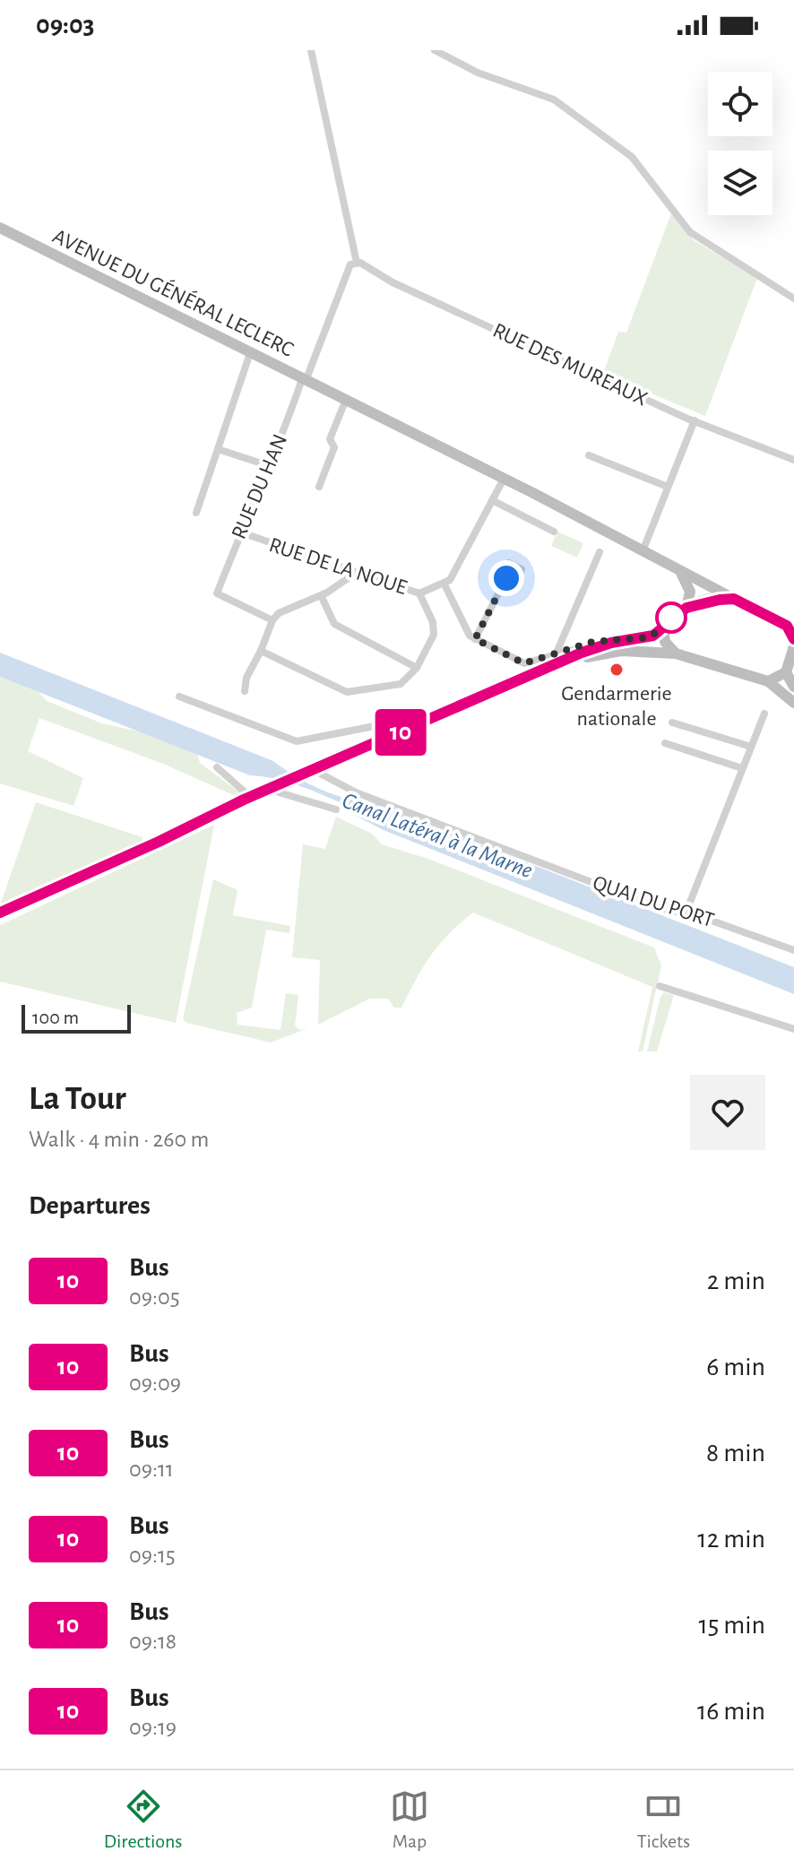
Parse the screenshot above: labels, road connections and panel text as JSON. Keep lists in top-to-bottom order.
{
  "streets": {
    "main road": ["AVENUE DU GÉNÉRAL LECLERC"],
    "street": [
      "RUE DES MUREAUX",
      "RUE DU HAN",
      "RUE DE LA NOUE",
      "QUAI DU PORT"
    ]
  },
  "crossings": [
    ["AVENUE DU GÉNÉRAL LECLERC", "RUE DU HAN"],
    ["RUE DES MUREAUX", "RUE DU HAN"],
    ["RUE DU HAN", "RUE DE LA NOUE"]
  ],
  "water": ["Canal Latéral à la Marne"],
  "places": ["Gendarmerie nationale"],
  "lines": ["bus line 10"],
  "scale_bar": "100 m",
  "page": {
    "status": "09:03",
    "on_map": "10",
    "scale": "100 m",
    "heading": [
      ["La Tour", "Walk · 4 min · 260 m"],
      "Departures"
    ],
    "list": [
      {
        "mark": "10",
        "name": "Bus",
        "note": "09:05",
        "value": "2 min"
      },
      {
        "mark": "10",
        "name": "Bus",
        "note": "09:09",
        "value": "6 min"
      },
      {
        "mark": "10",
        "name": "Bus",
        "note": "09:11",
        "value": "8 min"
      },
      {
        "mark": "10",
        "name": "Bus",
        "note": "09:15",
        "value": "12 min"
      },
      {
        "mark": "10",
        "name": "Bus",
        "note": "09:18",
        "value": "15 min"
      },
      {
        "mark": "10",
        "name": "Bus",
        "note": "09:19",
        "value": "16 min"
      }
    ],
    "tabs": ["Directions", "Map", "Tickets"]
  }
}
